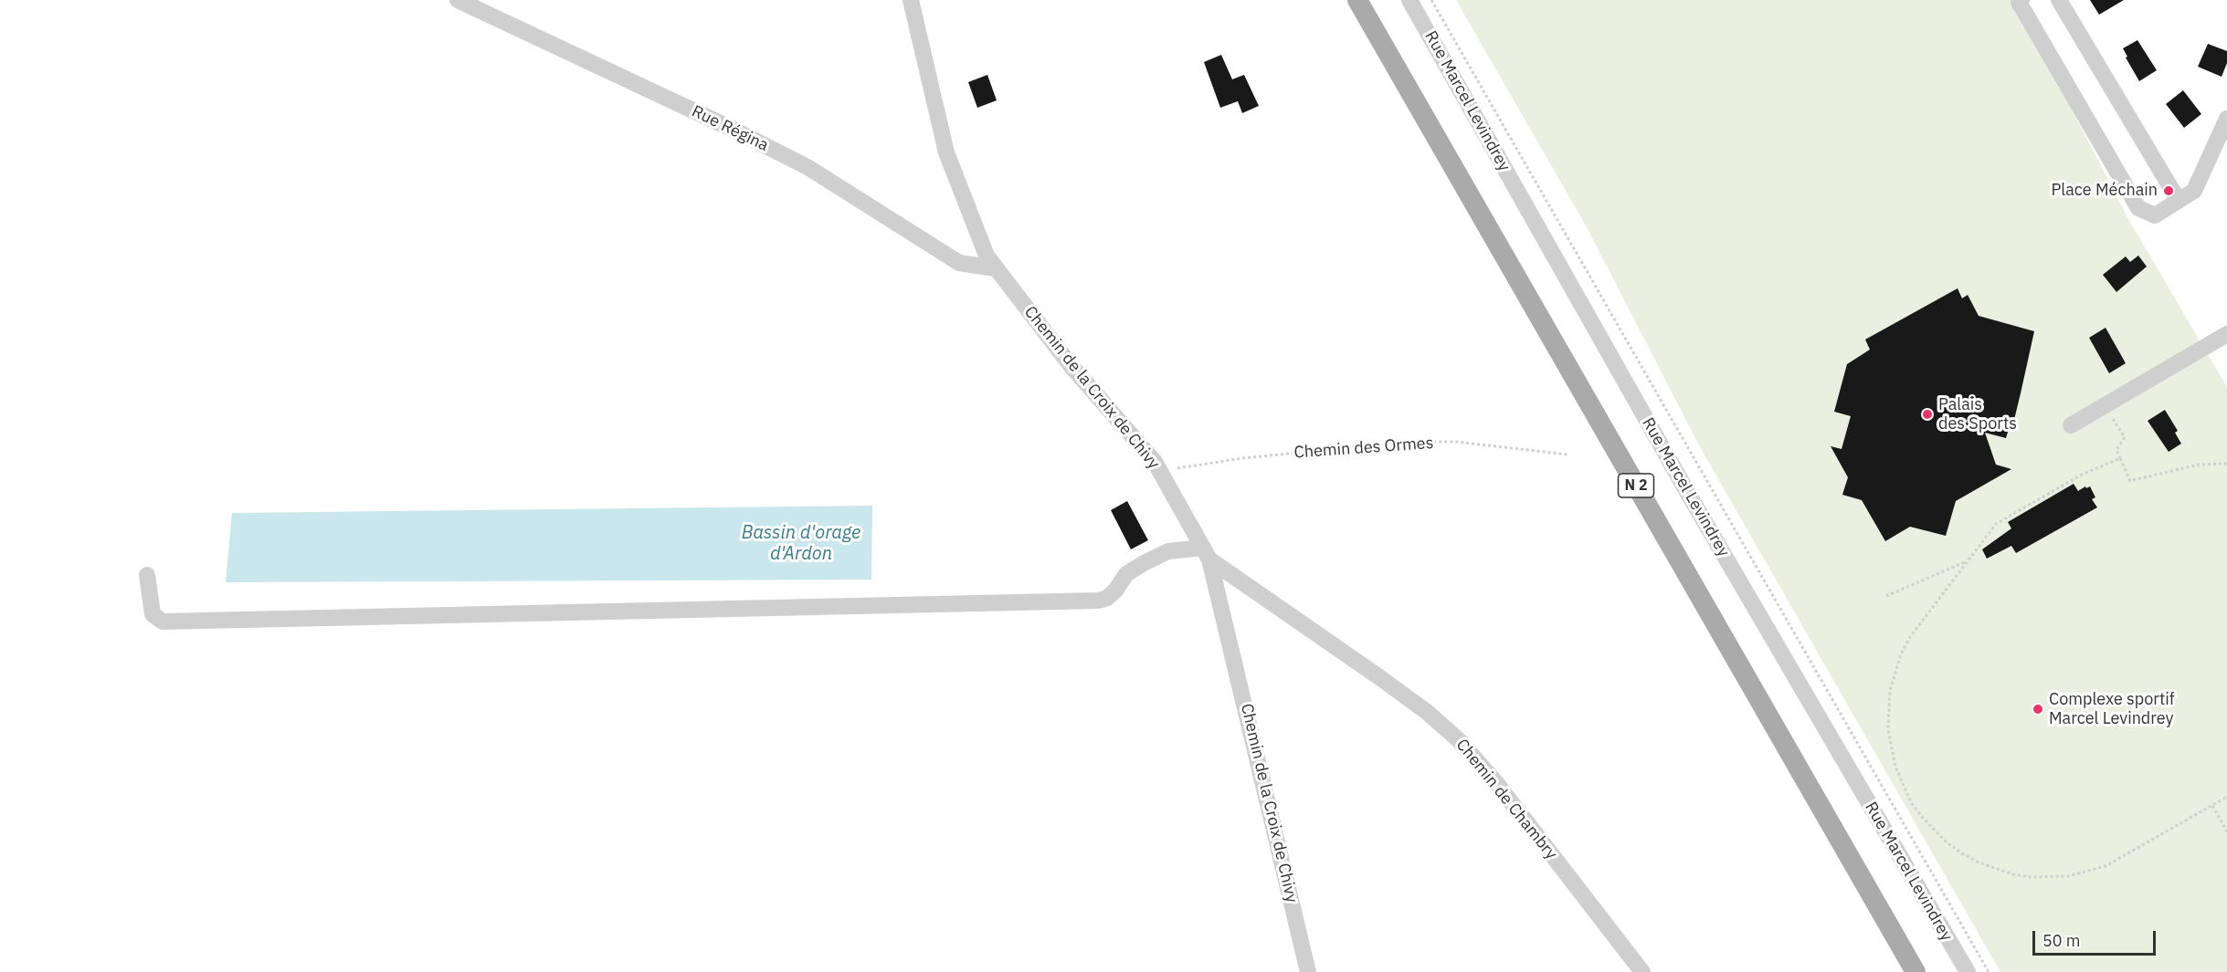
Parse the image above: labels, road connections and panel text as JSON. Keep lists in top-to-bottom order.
{
  "streets": {
    "main road": ["N 2"],
    "street": [
      "Rue Marcel Levindrey",
      "Rue Régina",
      "Chemin de la Croix de Chivy",
      "Chemin de Chambry"
    ],
    "path": ["Chemin des Ormes"]
  },
  "crossings": [
    ["Rue Régina", "Chemin de la Croix de Chivy"],
    ["Chemin de la Croix de Chivy", "Chemin des Ormes"],
    ["Chemin de la Croix de Chivy", "Chemin de Chambry"]
  ],
  "water": ["Bassin d'orage d'Ardon"],
  "places": ["Place Méchain", "Palais des Sports", "Complexe sportif Marcel Levindrey"],
  "scale_bar": "50 m"
}
